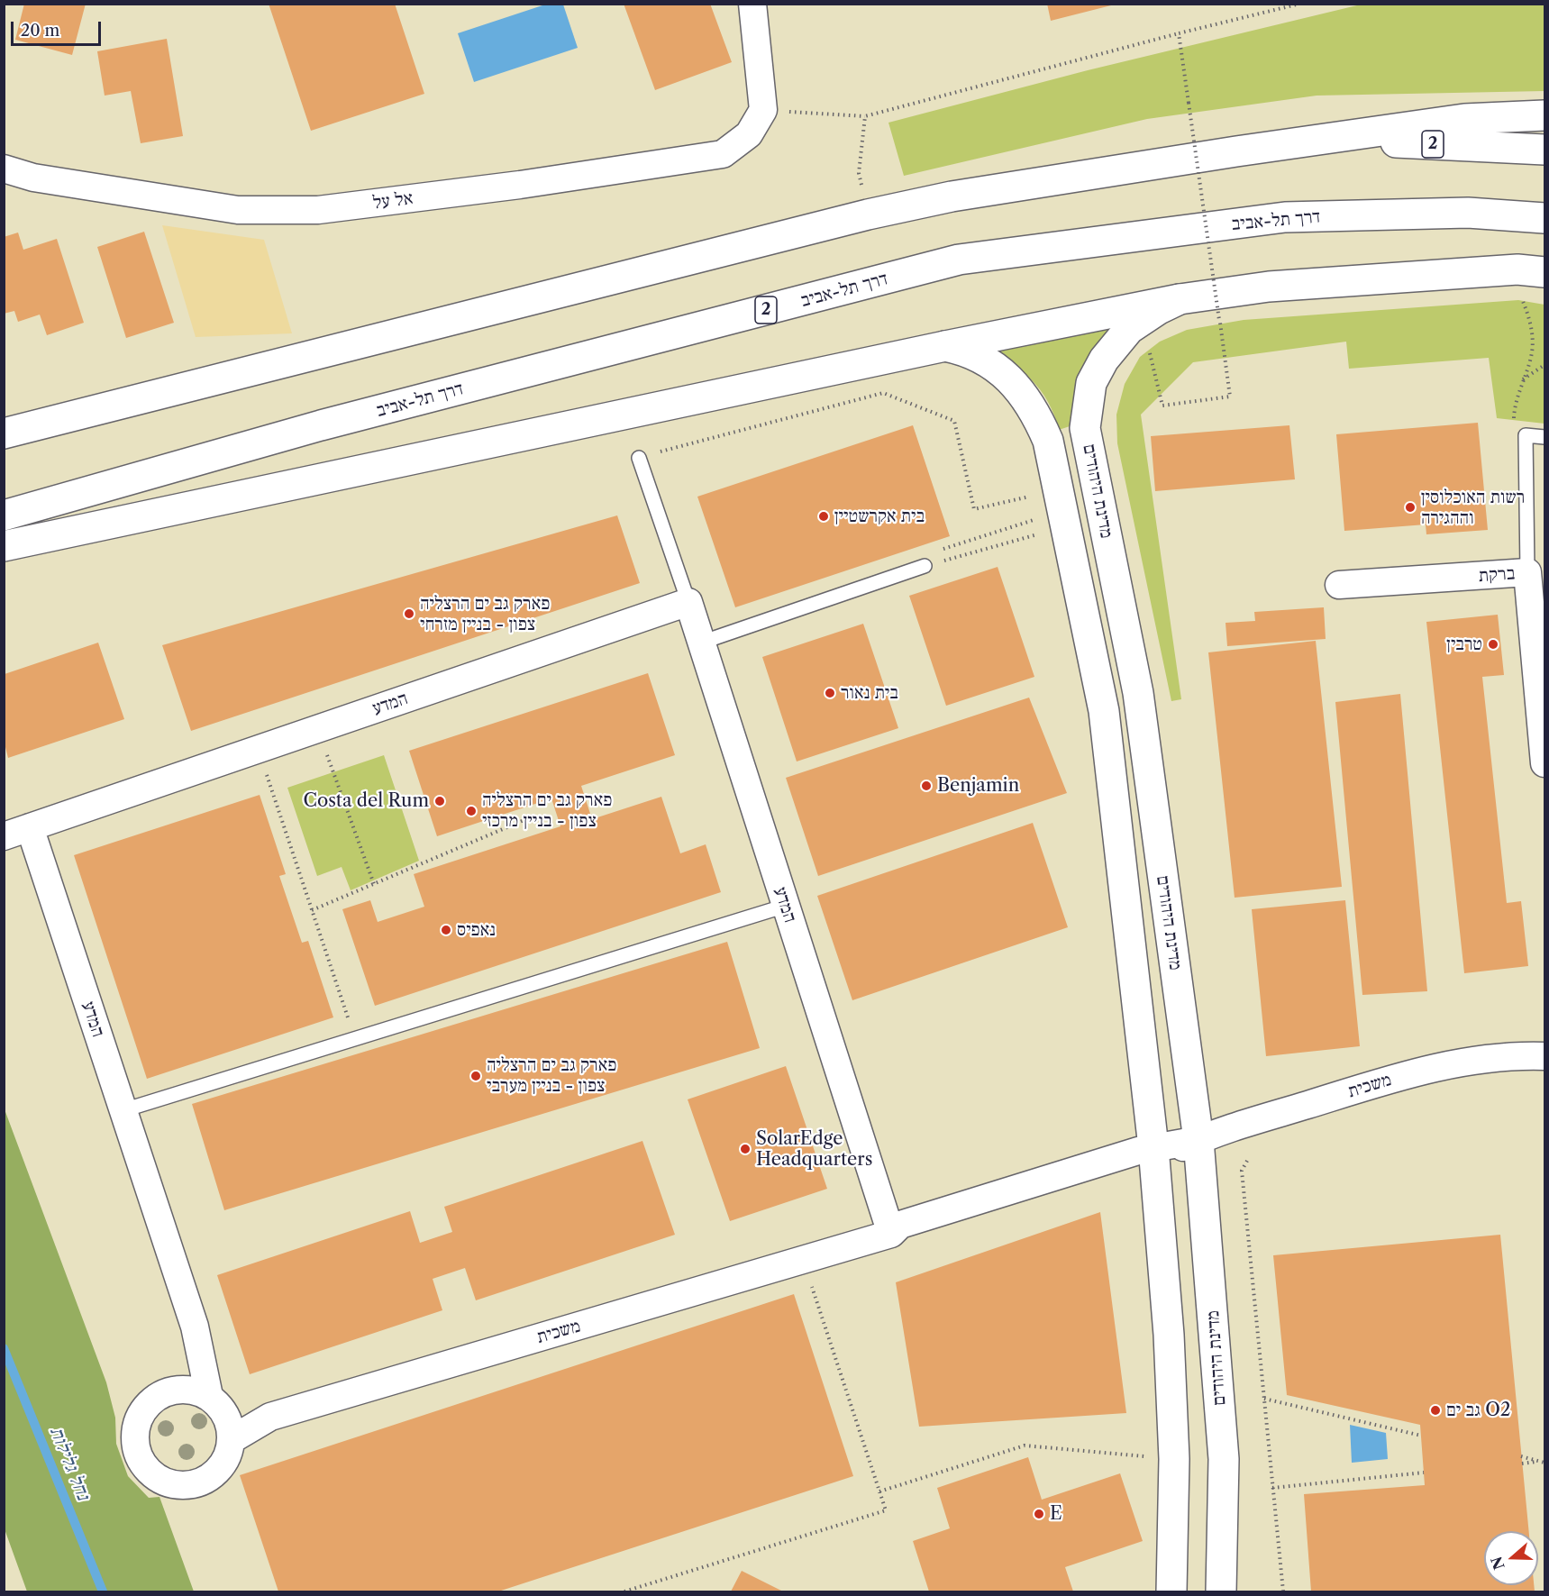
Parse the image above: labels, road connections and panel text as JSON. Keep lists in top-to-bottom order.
{
  "streets": {
    "main road": ["2", "דרך תל-אביב", "מדינת היהודים"],
    "street": [
      "אל על",
      "ברקת",
      "המדע",
      "משכית"
    ]
  },
  "crossings": [
    ["מדינת היהודים", "משכית"],
    ["המדע", "משכית"]
  ],
  "water": ["נחל גלילות"],
  "places": [
    "רשות האוכלוסין וההגירה",
    "בית אקרשטיין",
    "פארק גב ים הרצליה צפון - בניין מזרחי",
    "טרבין",
    "בית נאור",
    "Benjamin",
    "Costa del Rum",
    "פארק גב ים הרצליה צפון - בניין מרכזי",
    "נאפיס",
    "פארק גב ים הרצליה צפון - בניין מערבי",
    "SolarEdge Headquarters",
    "גב ים O2",
    "E"
  ],
  "scale_bar": "20 m",
  "north": "left"
}
